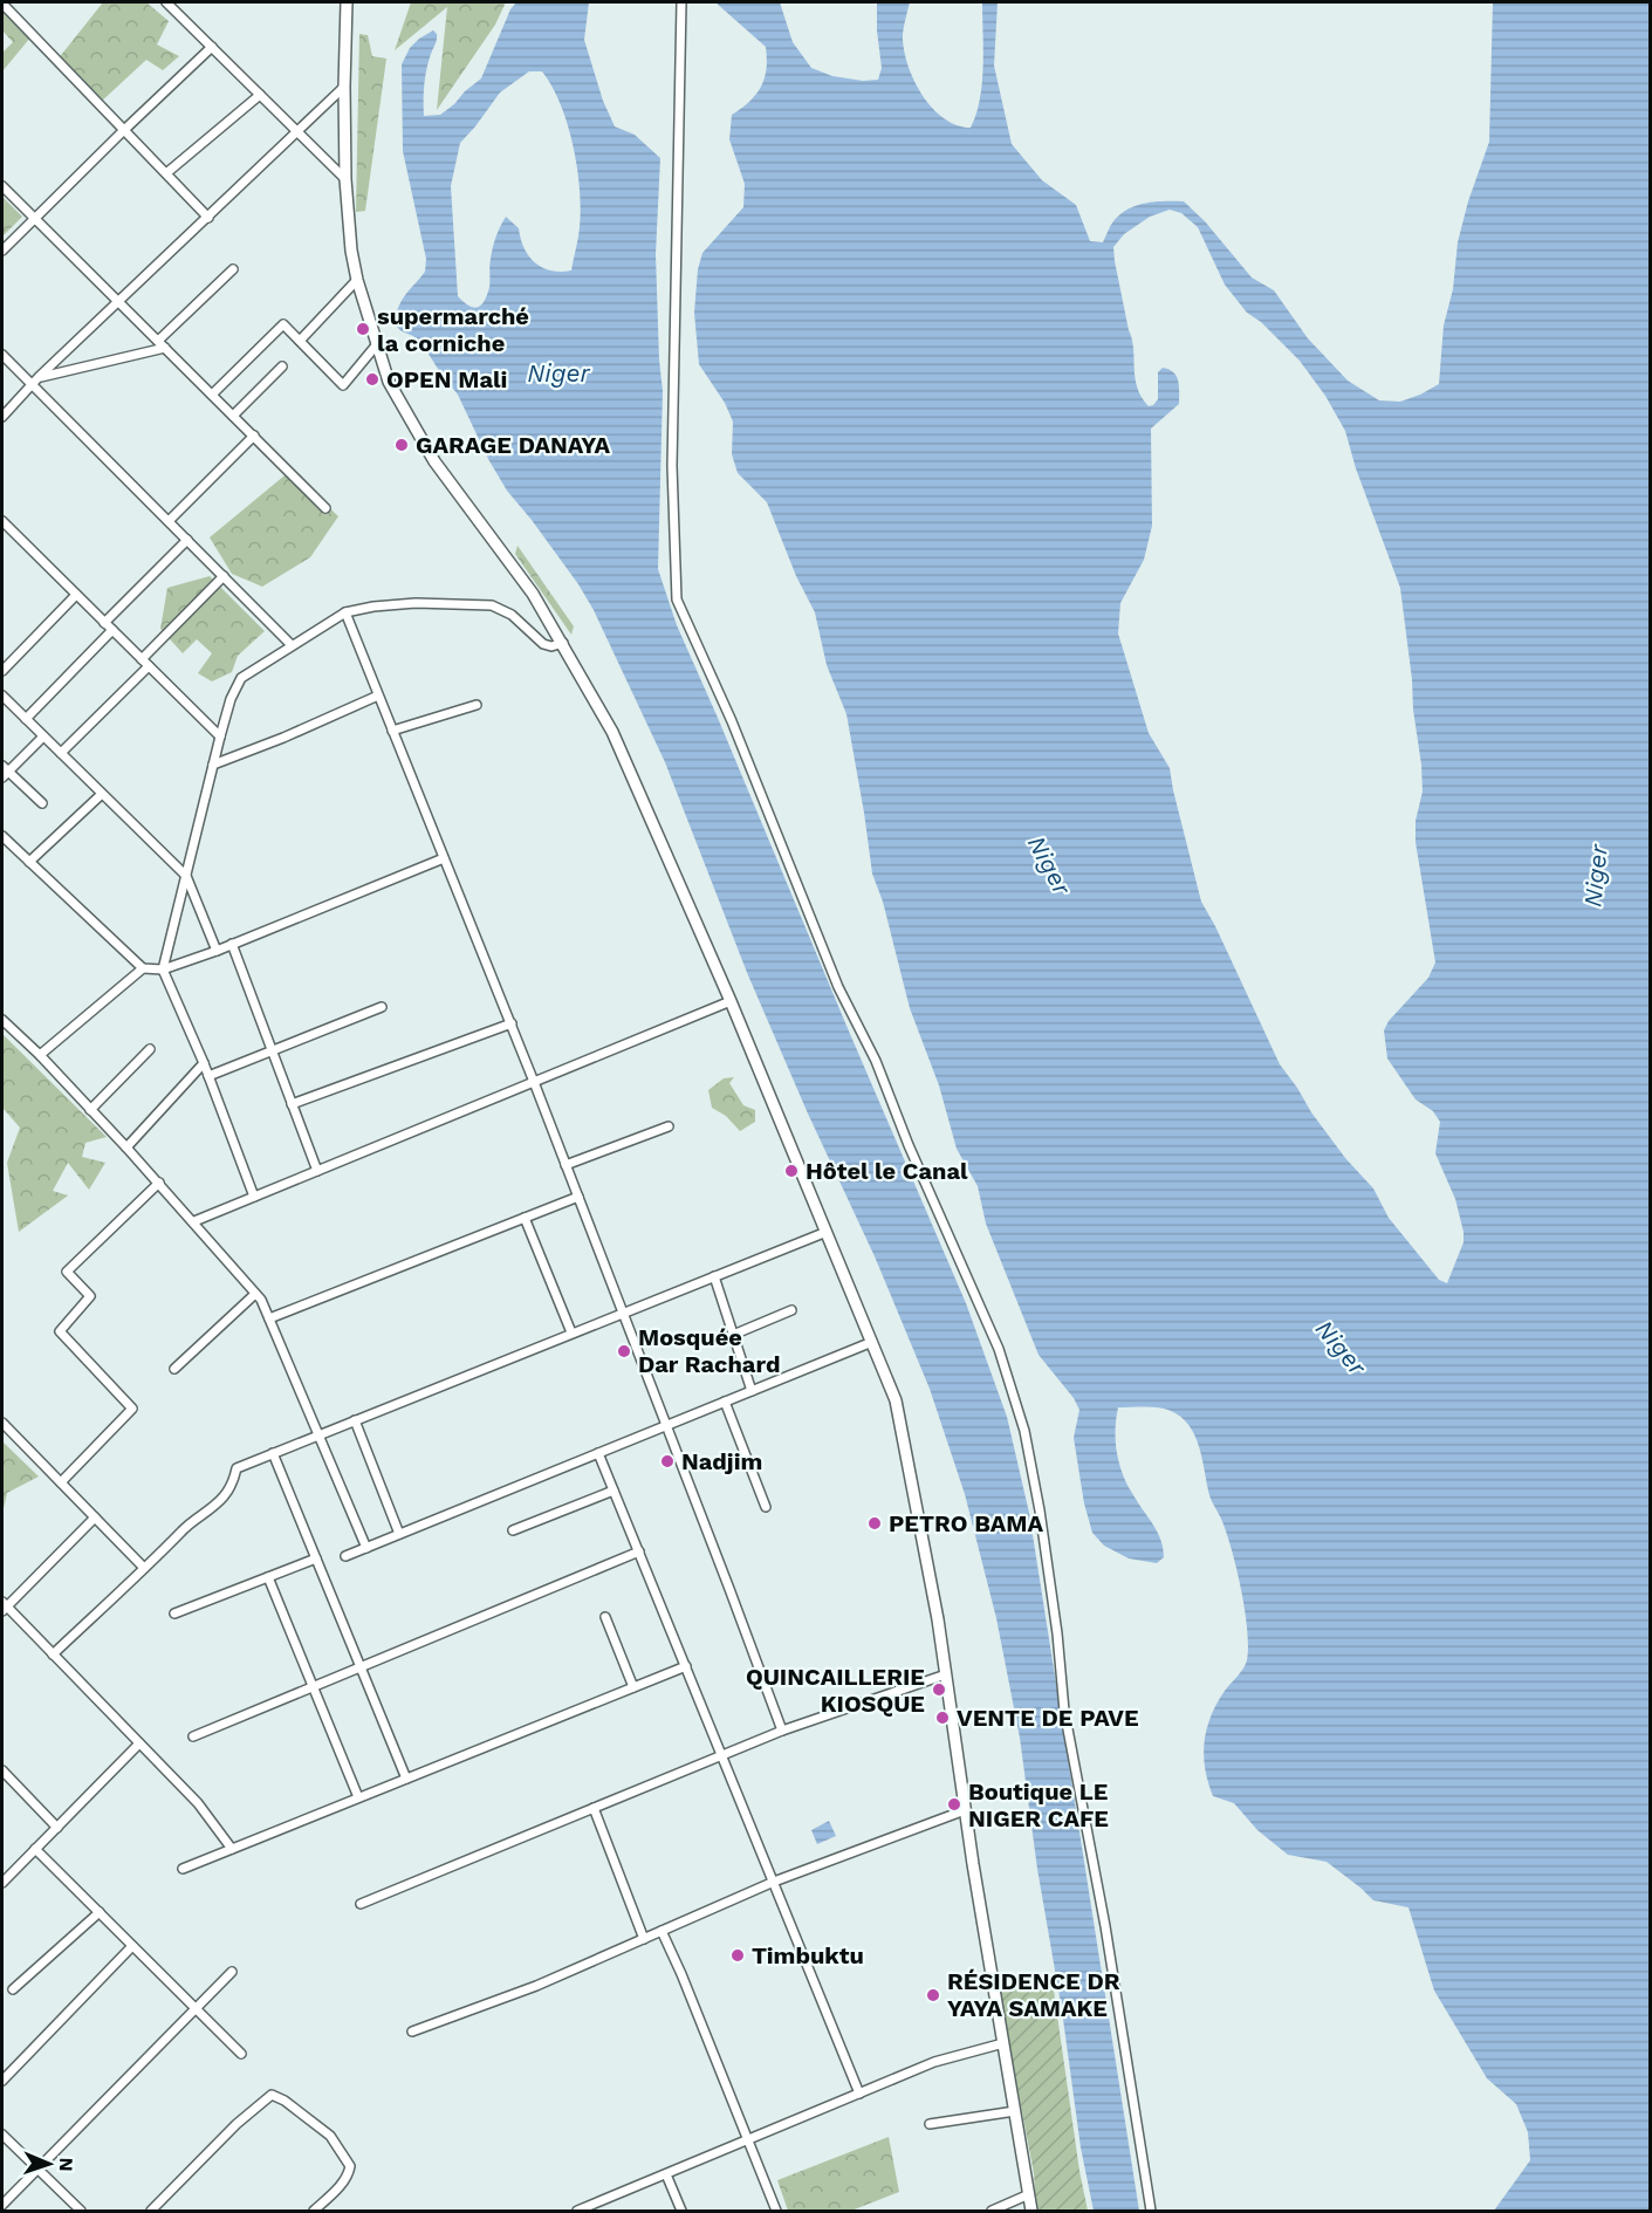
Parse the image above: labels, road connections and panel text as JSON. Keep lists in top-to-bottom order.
{
  "water": ["Niger"],
  "places": [
    "supermarché la corniche",
    "OPEN Mali",
    "GARAGE DANAYA",
    "Hôtel le Canal",
    "Mosquée Dar Rachard",
    "Nadjim",
    "PETRO BAMA",
    "QUINCAILLERIE KIOSQUE",
    "VENTE DE PAVE",
    "Boutique LE NIGER CAFE",
    "Timbuktu",
    "RÉSIDENCE DR YAYA SAMAKE"
  ],
  "north": "right"
}
